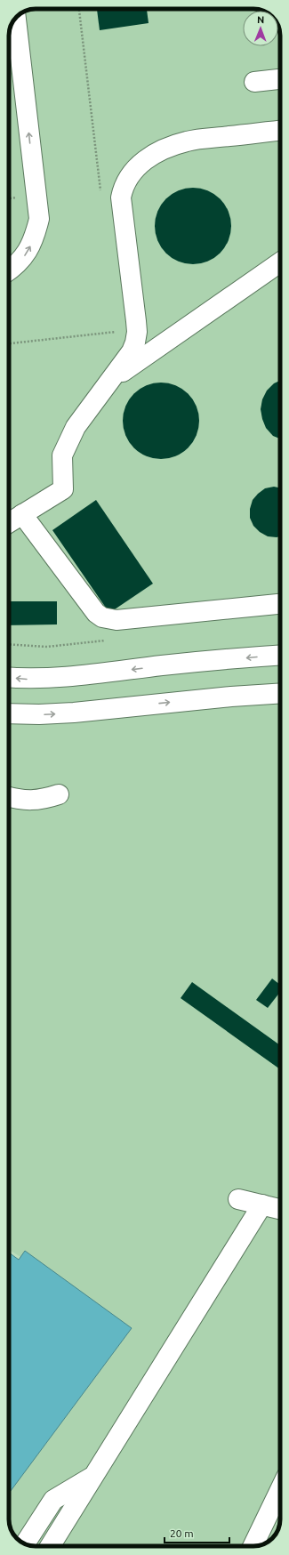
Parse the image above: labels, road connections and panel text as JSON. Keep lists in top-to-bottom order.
{
  "scale_bar": "20 m",
  "north": "top"
}
